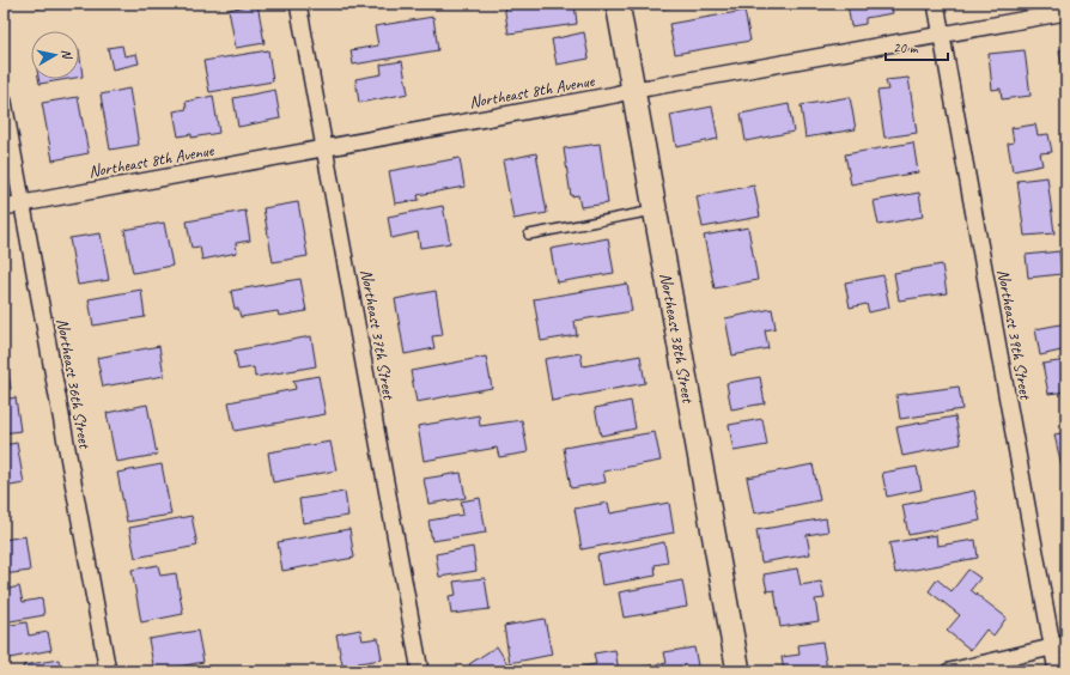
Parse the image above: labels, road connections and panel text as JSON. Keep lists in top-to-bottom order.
{
  "streets": {
    "street": [
      "Northeast 8th Avenue",
      "Northeast 37th Street",
      "Northeast 39th Street",
      "Northeast 38th Street",
      "Northeast 36th Street"
    ]
  },
  "crossings": [
    ["Northeast 8th Avenue", "Northeast 37th Street"],
    ["Northeast 8th Avenue", "Northeast 39th Street"],
    ["Northeast 8th Avenue", "Northeast 38th Street"],
    ["Northeast 8th Avenue", "Northeast 36th Street"]
  ],
  "scale_bar": "20 m",
  "north": "right"
}
